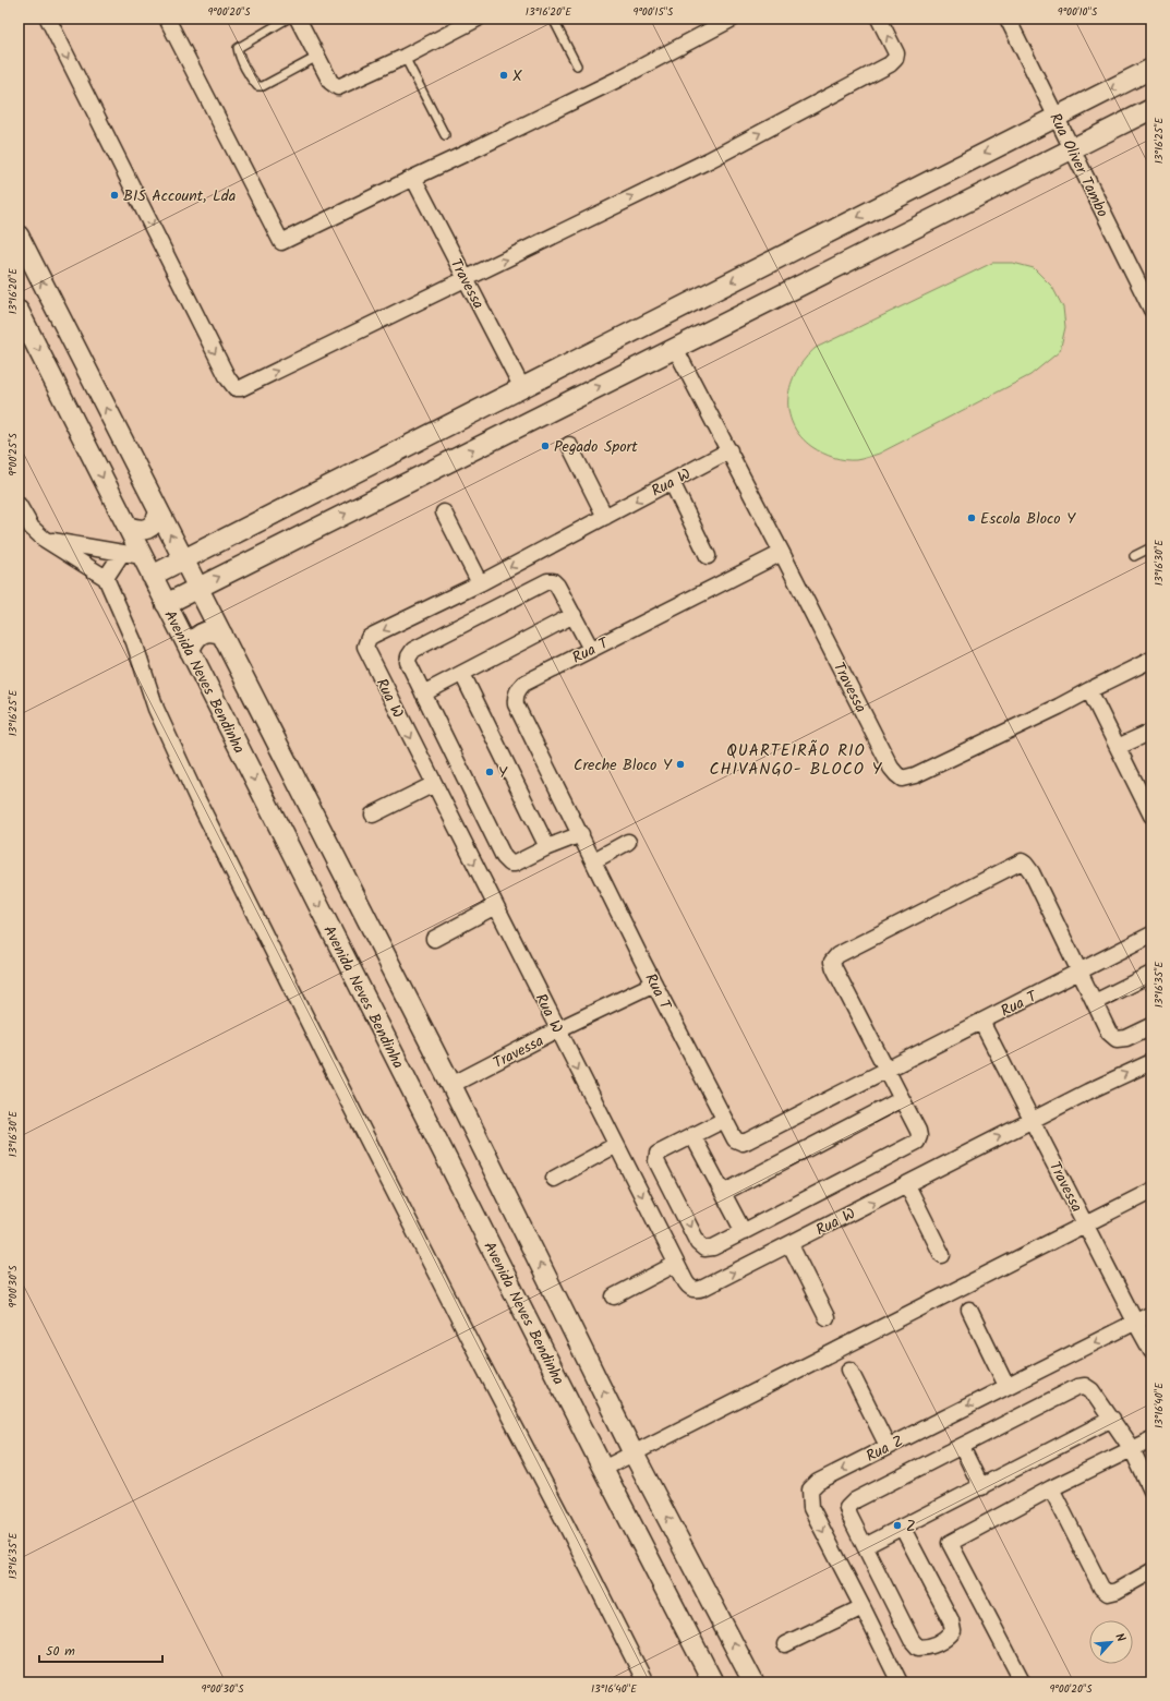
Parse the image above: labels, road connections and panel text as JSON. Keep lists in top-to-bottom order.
{
  "streets": {
    "street": [
      "Rua Oliver Tambo",
      "Travessa",
      "Rua W",
      "Rua T",
      "Avenida Neves Bendinha",
      "Rua Z"
    ]
  },
  "crossings": [
    ["Travessa", "Rua W"],
    ["Travessa", "Rua T"],
    ["Travessa", "Rua Z"]
  ],
  "districts": ["QUARTEIRÃO RIO CHIVANGO- BLOCO Y"],
  "places": [
    "X",
    "BIS Account, Lda",
    "Pegado Sport",
    "Escola Bloco Y",
    "Creche Bloco Y",
    "Y",
    "Z"
  ],
  "scale_bar": "50 m",
  "north": "top right",
  "coordinates": [
    "9°00'20\"S",
    "13°16'20\"E",
    "9°00'15\"S",
    "9°00'10\"S",
    "13°16'25\"E",
    "9°00'25\"S",
    "13°16'30\"E",
    "13°16'35\"E",
    "9°00'30\"S",
    "13°16'40\"E"
  ]
}
